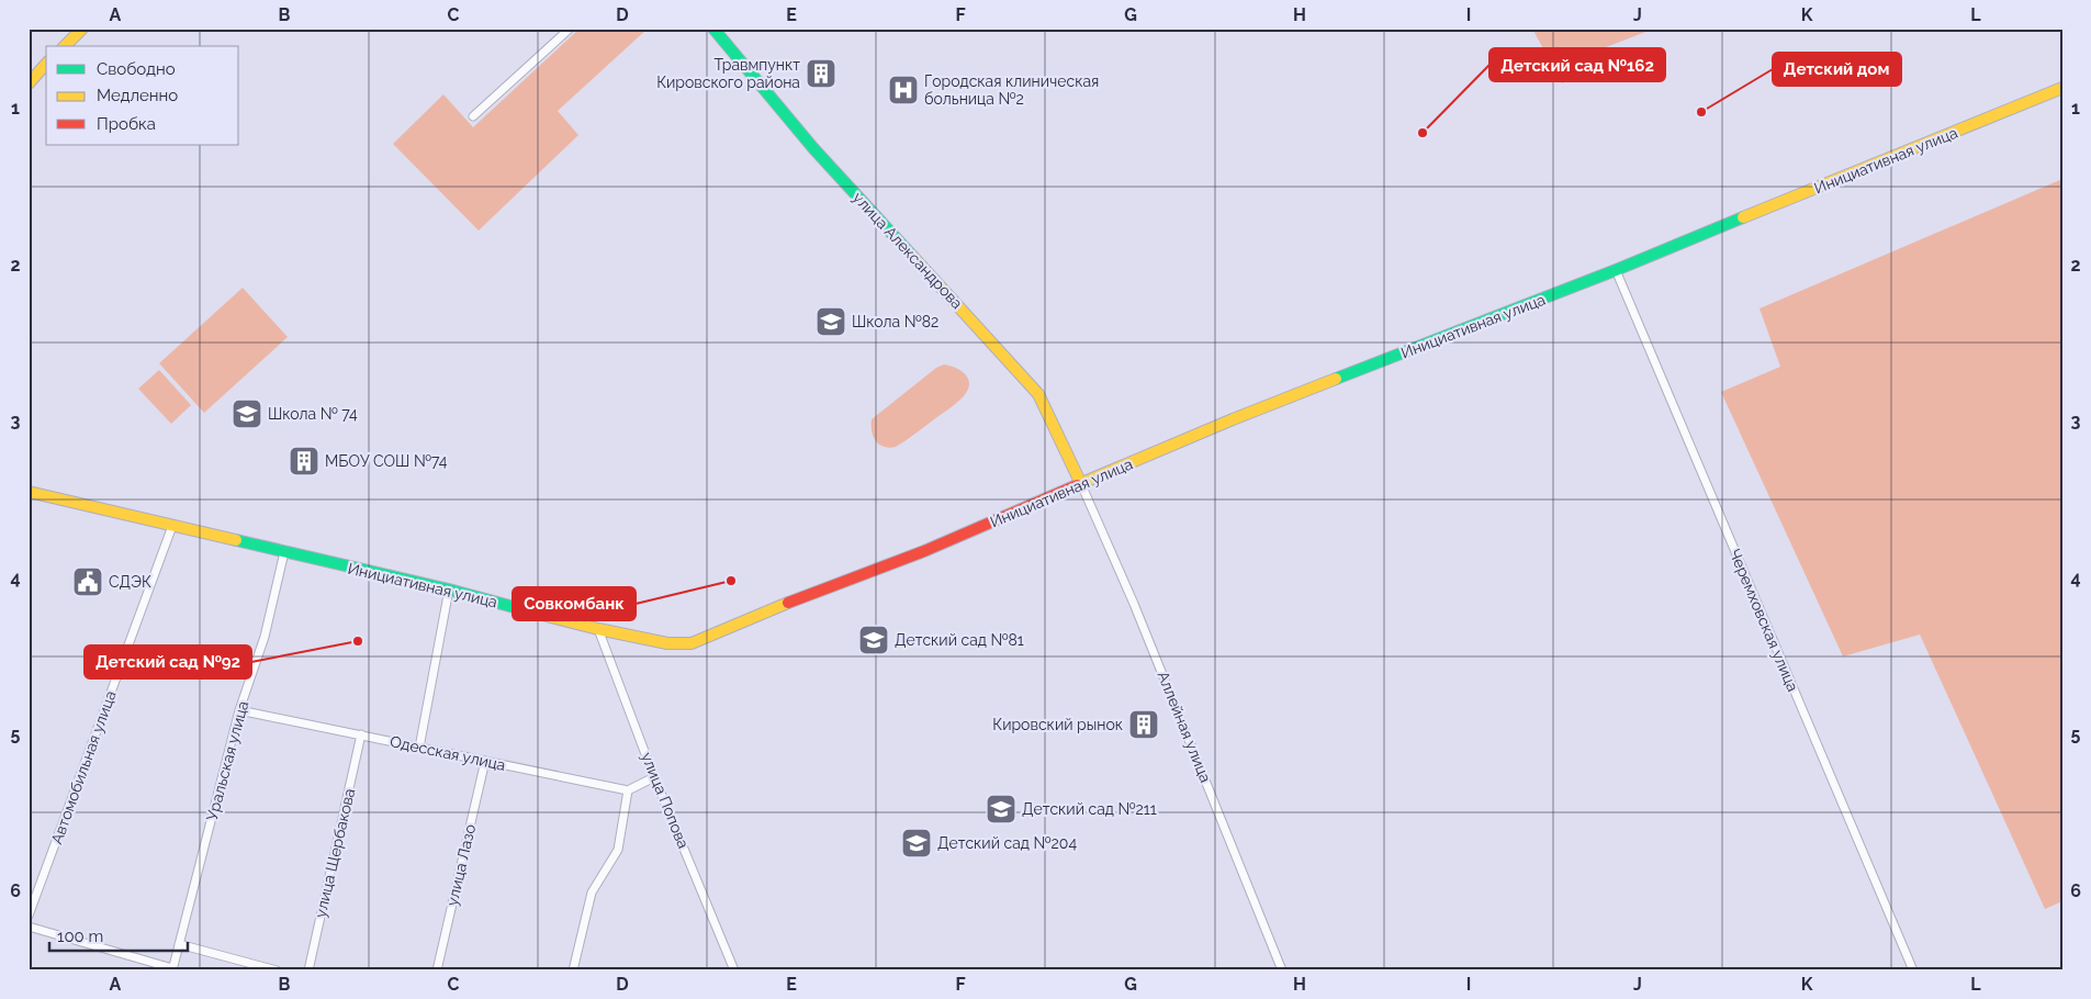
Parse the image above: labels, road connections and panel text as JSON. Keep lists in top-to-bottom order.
{
  "streets": {
    "main road": ["Инициативная улица", "улица Александрова"],
    "street": [
      "Черемховская улица",
      "Аллейная улица",
      "Одесская улица",
      "Уральская улица",
      "Автомобильная улица",
      "улица Попова",
      "улица Щербакова",
      "улица Лазо"
    ]
  },
  "crossings": [
    ["Инициативная улица", "улица Александрова"],
    ["Инициативная улица", "Черемховская улица"],
    ["Инициативная улица", "Аллейная улица"],
    ["Инициативная улица", "Уральская улица"],
    ["Инициативная улица", "Автомобильная улица"],
    ["Инициативная улица", "улица Попова"],
    ["улица Александрова", "Аллейная улица"],
    ["Одесская улица", "Уральская улица"],
    ["Одесская улица", "улица Щербакова"],
    ["Одесская улица", "улица Лазо"]
  ],
  "places": {
    "building": ["Травмпункт Кировского района", "МБОУ СОШ №74", "Кировский рынок"],
    "hospital": ["Городская клиническая больница №2"],
    "other": [
      "Детский дом",
      "Детский сад №162",
      "Совкомбанк",
      "Детский сад №92"
    ],
    "school or university": [
      "Школа №82",
      "Школа № 74",
      "Детский сад №81",
      "Детский сад №211",
      "Детский сад №204"
    ],
    "public building": ["СДЭК"]
  },
  "legend": ["Свободно", "Медленно", "Пробка"],
  "scale_bar": "100 m",
  "grid": {
    "columns": [
      "A",
      "B",
      "C",
      "D",
      "E",
      "F",
      "G",
      "H",
      "I",
      "J",
      "K",
      "L"
    ],
    "rows": [
      "1",
      "2",
      "3",
      "4",
      "5",
      "6"
    ]
  }
}
